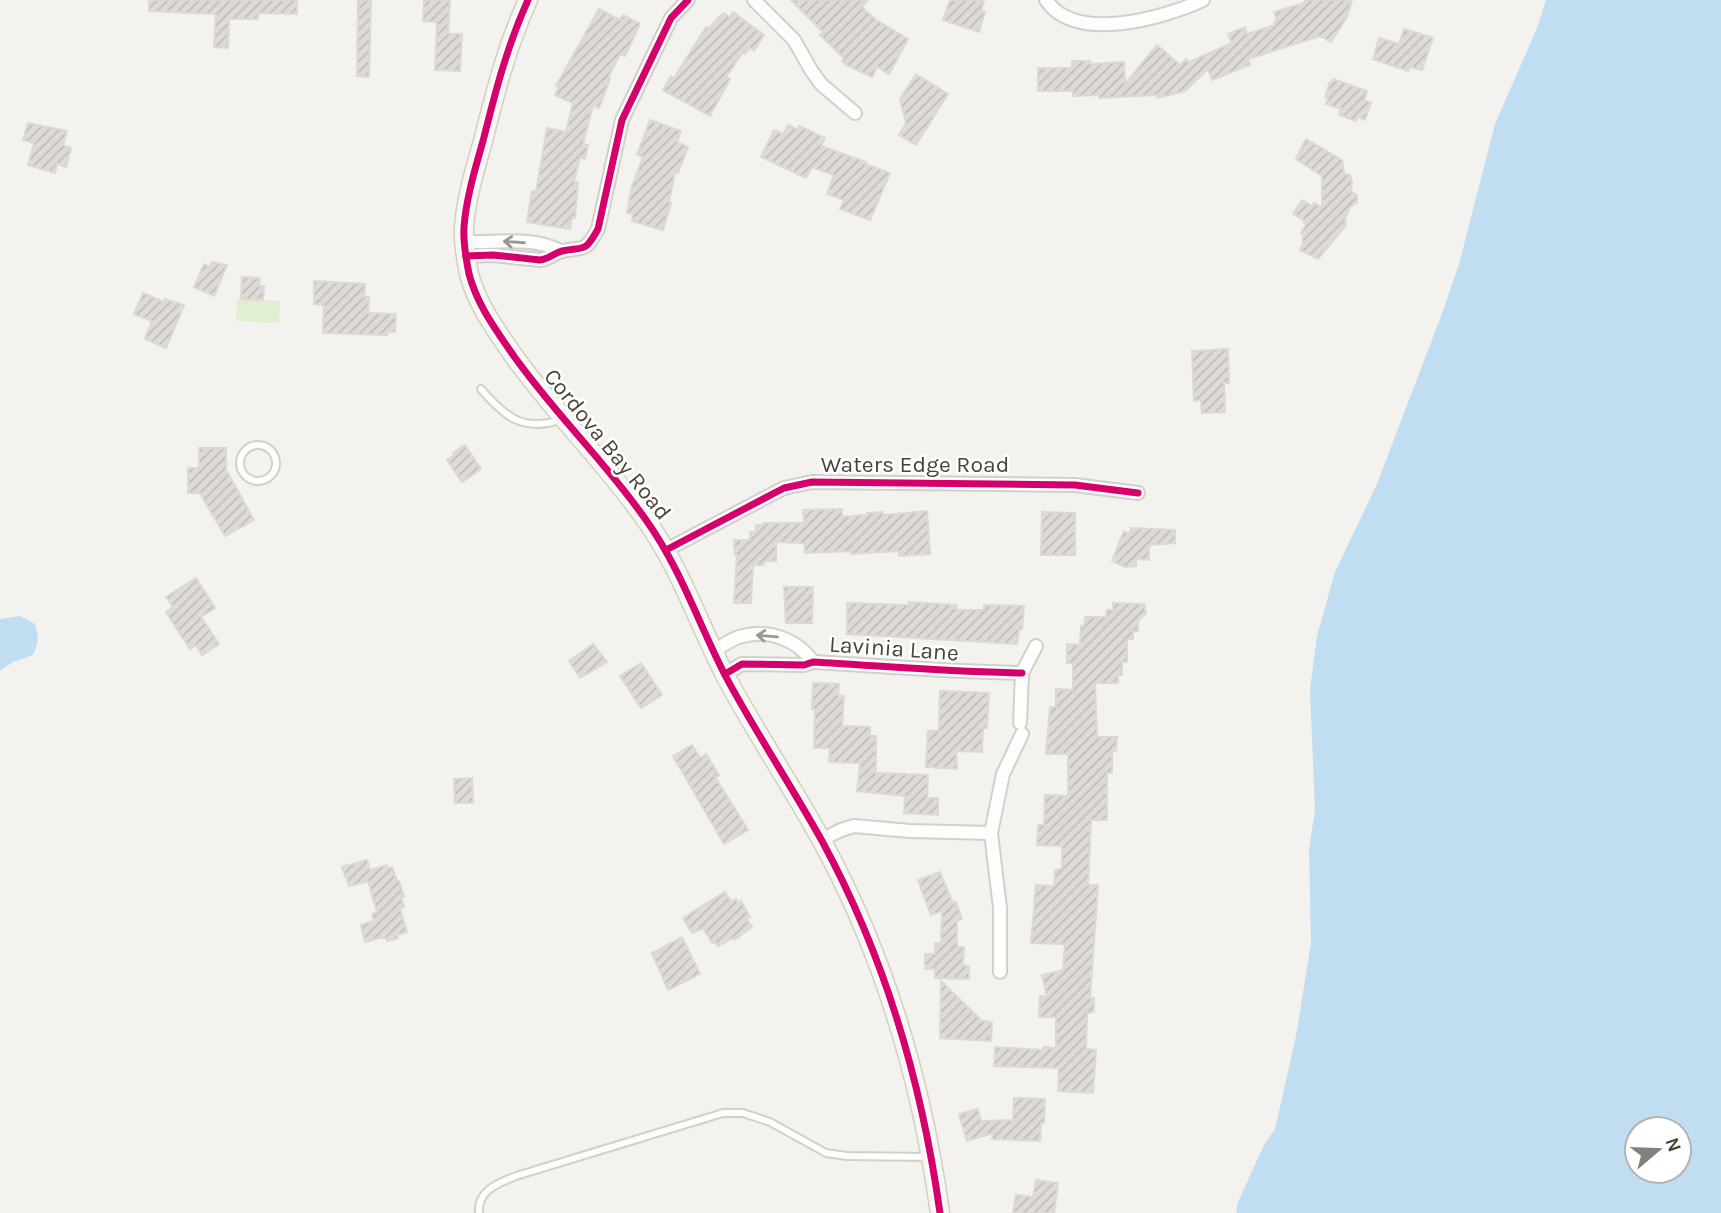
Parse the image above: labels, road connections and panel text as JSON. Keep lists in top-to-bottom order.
{
  "streets": {
    "main road": ["Cordova Bay Road"],
    "street": ["Waters Edge Road", "Lavinia Lane"]
  },
  "crossings": [
    ["Cordova Bay Road", "Waters Edge Road"],
    ["Cordova Bay Road", "Lavinia Lane"]
  ],
  "north": "right"
}
